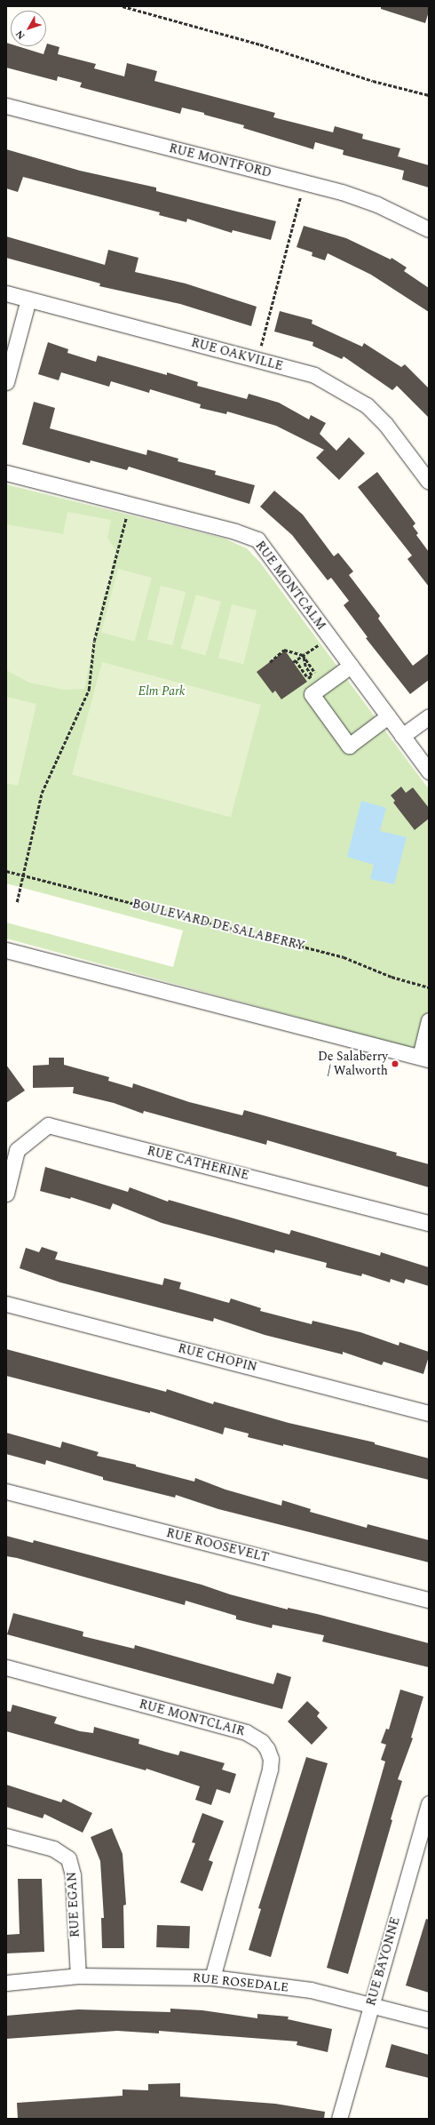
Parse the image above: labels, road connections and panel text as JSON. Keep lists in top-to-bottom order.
{
  "streets": {
    "street": [
      "RUE MONTFORD",
      "RUE OAKVILLE",
      "RUE MONTCALM",
      "RUE CATHERINE",
      "RUE CHOPIN",
      "RUE ROOSEVELT",
      "RUE MONTCLAIR",
      "RUE EGAN",
      "RUE BAYONNE",
      "RUE ROSEDALE"
    ],
    "path": ["BOULEVARD DE SALABERRY"]
  },
  "crossings": [
    ["RUE MONTCLAIR", "RUE ROSEDALE"],
    ["RUE EGAN", "RUE ROSEDALE"],
    ["RUE BAYONNE", "RUE ROSEDALE"]
  ],
  "parks": ["Elm Park"],
  "places": ["De Salaberry / Walworth"],
  "north": "bottom left"
}
